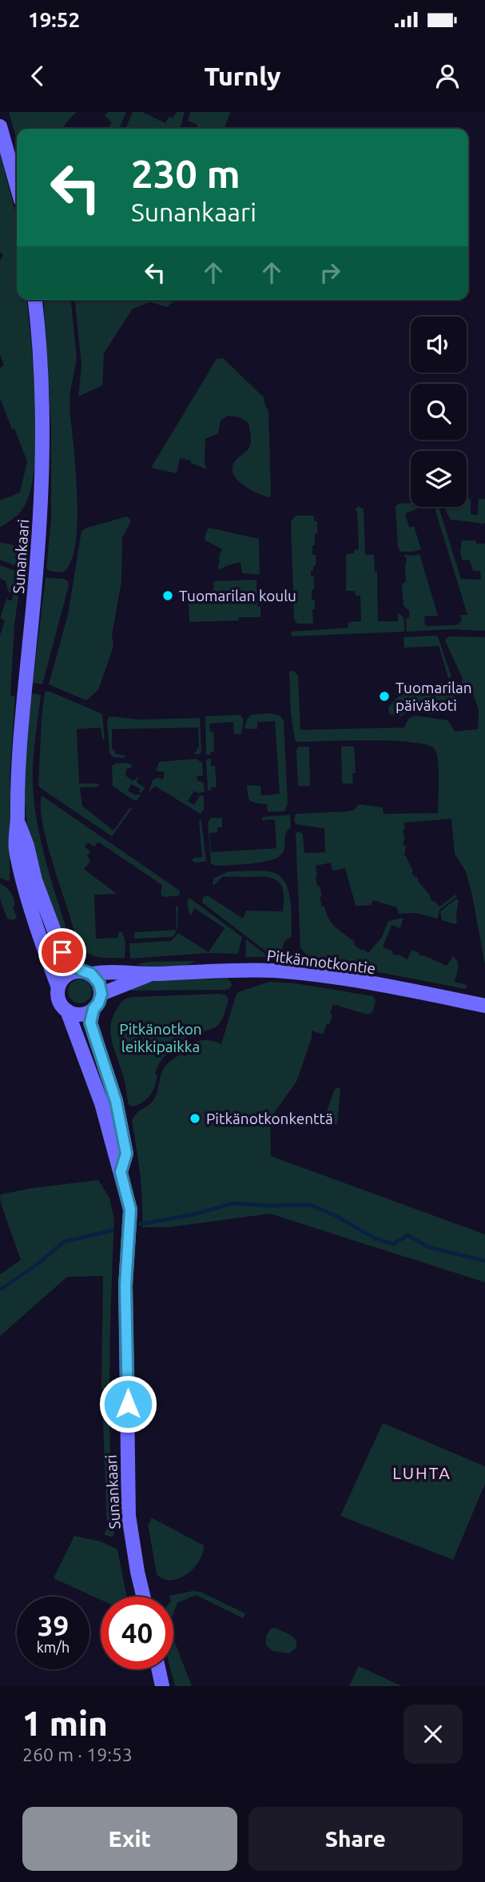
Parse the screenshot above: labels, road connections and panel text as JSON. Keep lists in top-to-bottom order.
{
  "streets": {
    "street": ["Sunankaari", "Pitkännotkontie"]
  },
  "crossings": [
    ["Sunankaari", "Pitkännotkontie"]
  ],
  "districts": ["LUHTA"],
  "parks": ["Pitkänotkon leikkipaikka"],
  "places": ["Tuomarilan koulu", "Tuomarilan päiväkoti", "Pitkänotkonkenttä"],
  "page": {
    "status": "19:52",
    "header": "Turnly",
    "turn": ["230 m", "Sunankaari"],
    "speed": "39 km/h",
    "limit": "40",
    "heading": ["1 min", "260 m · 19:53"],
    "buttons": ["Exit", "Share"]
  }
}
